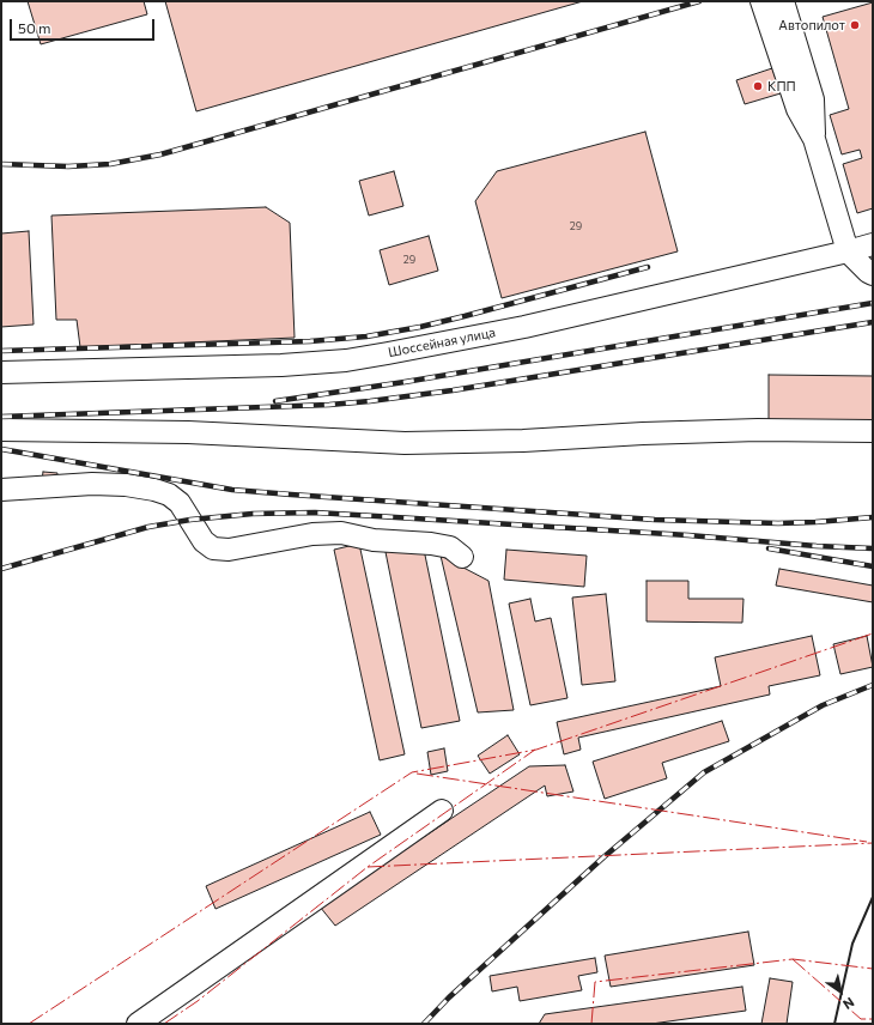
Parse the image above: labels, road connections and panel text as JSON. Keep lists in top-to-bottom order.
{
  "streets": {
    "street": ["Шоссейная улица"]
  },
  "places": ["Автопилот", "КПП"],
  "house_numbers": ["29", "29"],
  "scale_bar": "50 m",
  "north": "bottom right"
}
